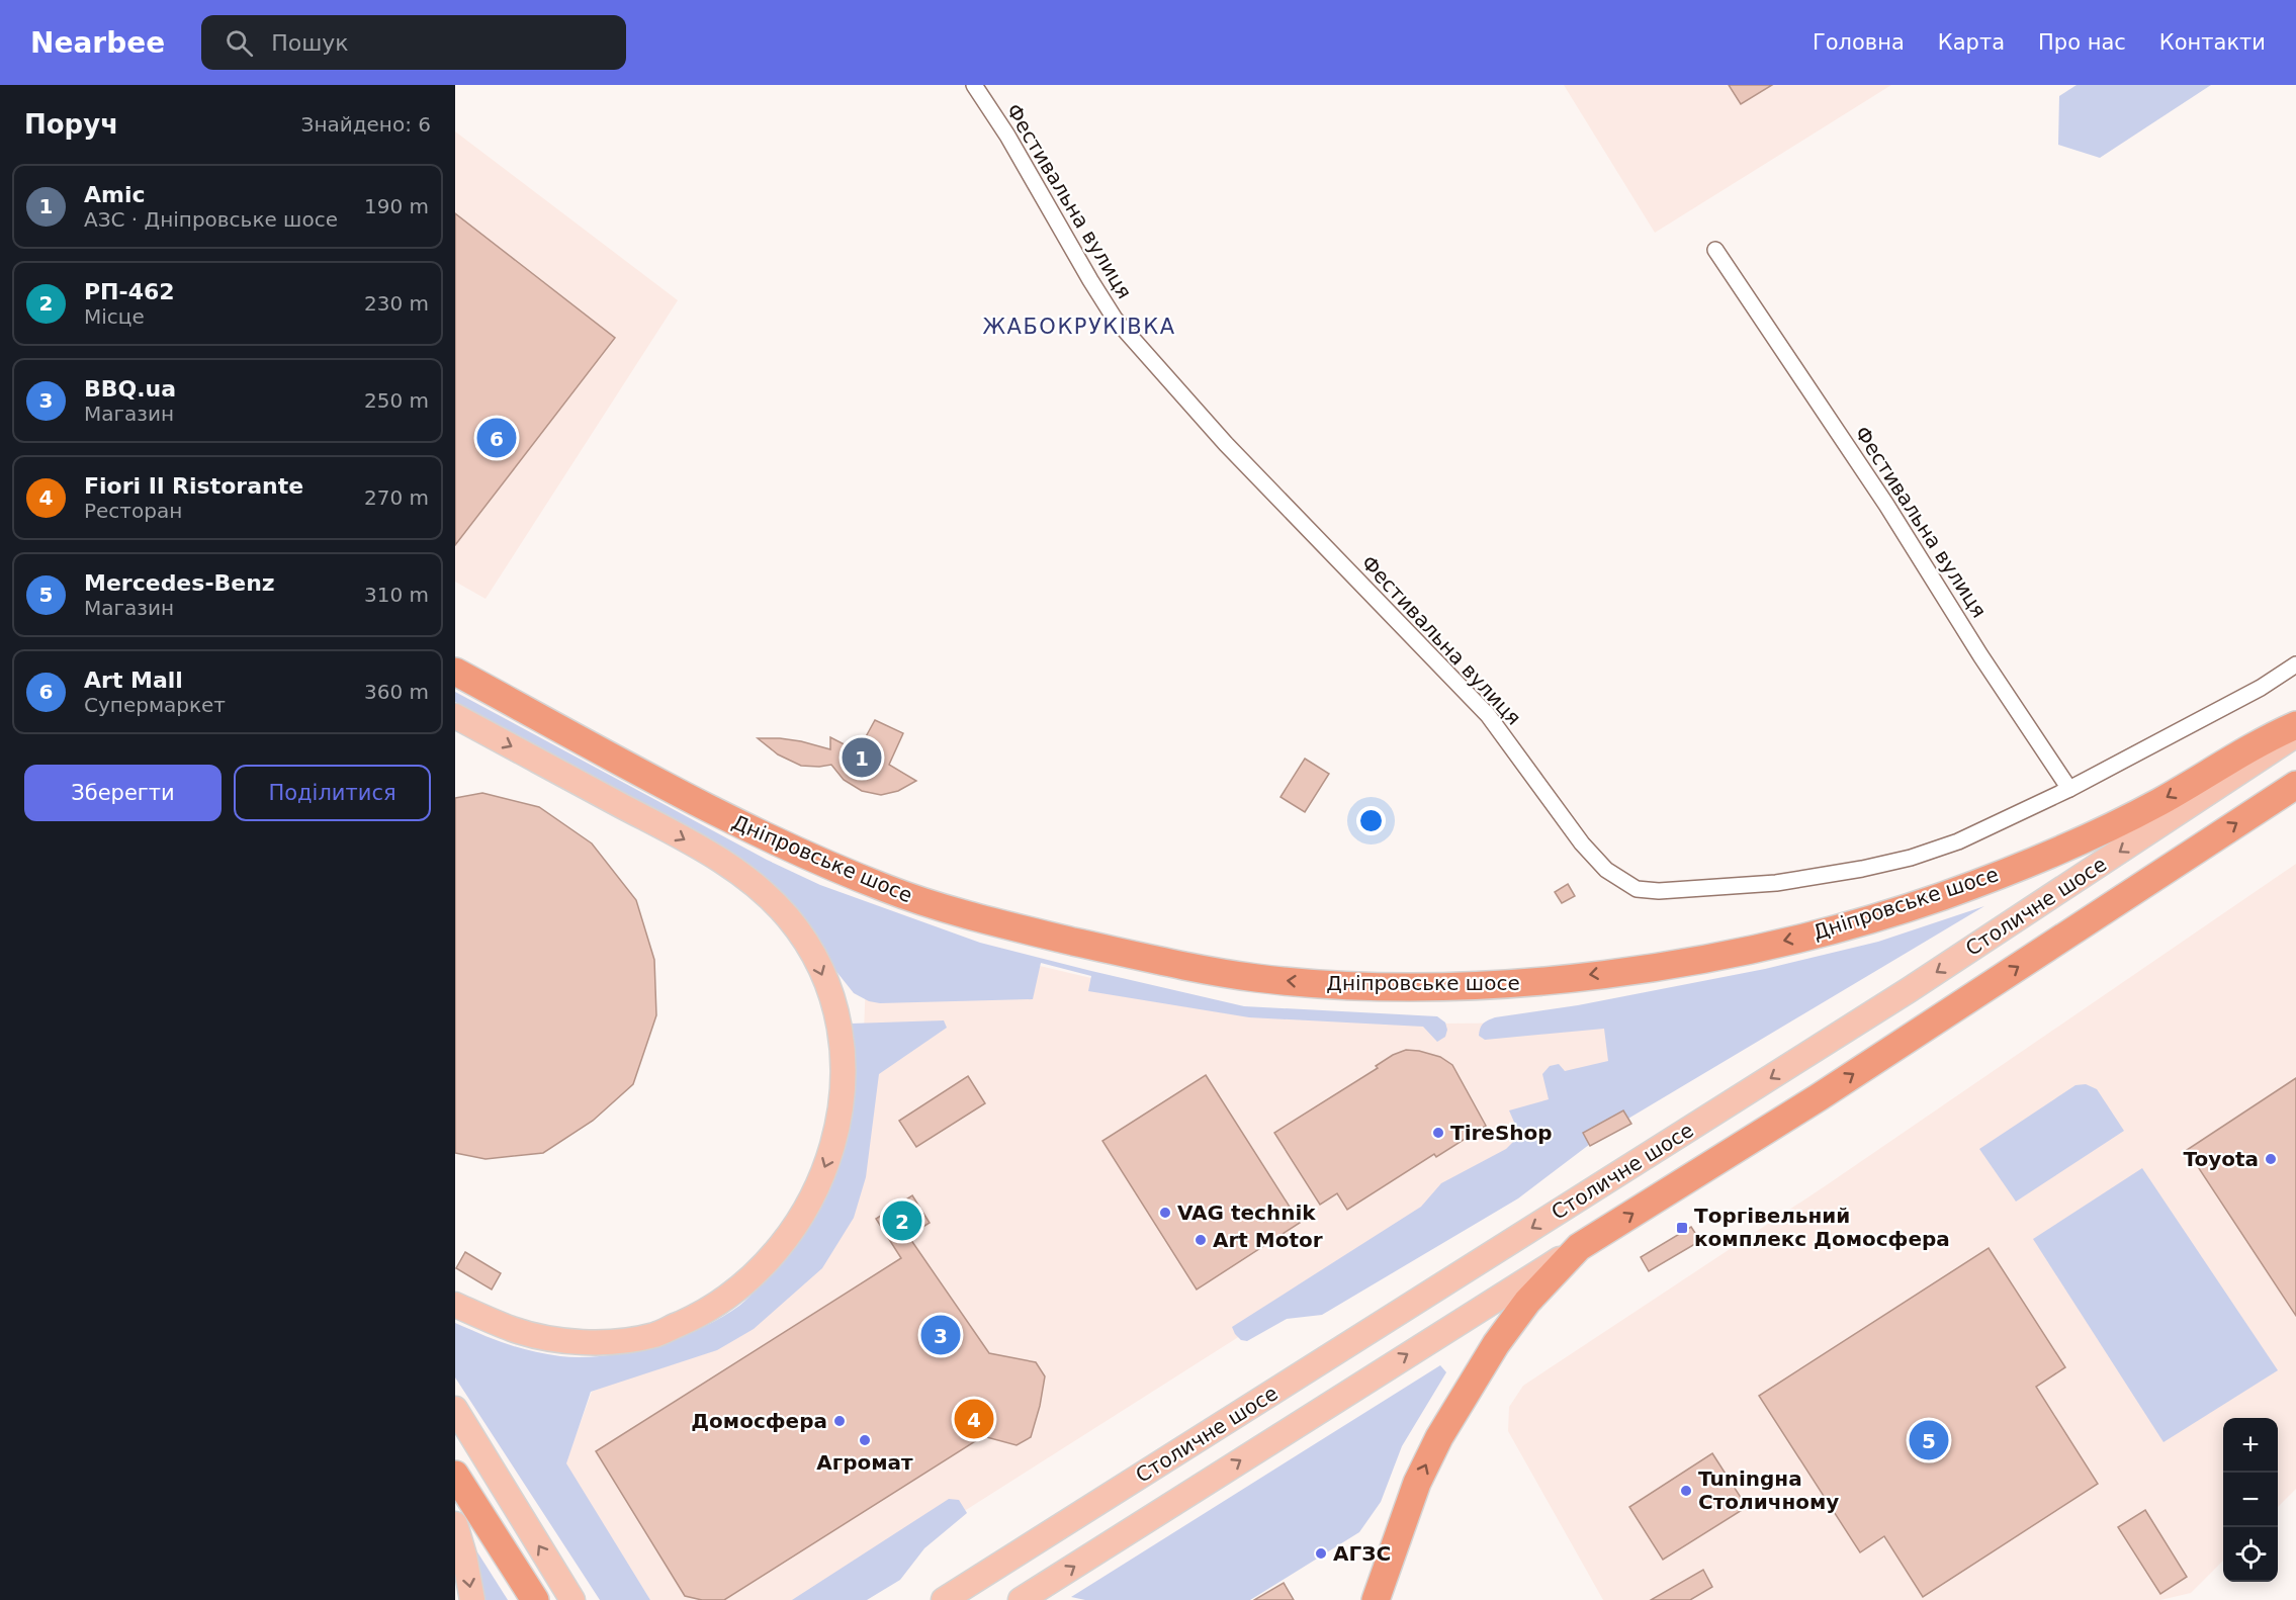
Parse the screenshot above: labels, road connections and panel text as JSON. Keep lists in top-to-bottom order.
{
  "streets": {
    "highway": ["Дніпровське шосе", "Столичне шосе"],
    "street": ["Фестивальна вулиця"]
  },
  "districts": ["ЖАБОКРУКІВКА"],
  "places": {
    "other": [
      "TireShop",
      "Toyota",
      "VAG technik",
      "Art Motor",
      "Домосфера",
      "Агромат",
      "Tuningна Столичному",
      "АГЗС"
    ],
    "transit": ["Торгівельний комплекс Домосфера"]
  },
  "page": {
    "header": "Nearbee",
    "search": "Пошук",
    "nav": [
      "Головна",
      "Карта",
      "Про нас",
      "Контакти"
    ],
    "heading": ["Поруч", "Знайдено: 6"],
    "list": [
      {
        "mark": "1",
        "name": "Amic",
        "note": "АЗС · Дніпровське шосе",
        "value": "190 m"
      },
      {
        "mark": "2",
        "name": "РП-462",
        "note": "Місце",
        "value": "230 m"
      },
      {
        "mark": "3",
        "name": "BBQ.ua",
        "note": "Магазин",
        "value": "250 m"
      },
      {
        "mark": "4",
        "name": "Fiori Il Ristorante",
        "note": "Ресторан",
        "value": "270 m"
      },
      {
        "mark": "5",
        "name": "Mercedes-Benz",
        "note": "Магазин",
        "value": "310 m"
      },
      {
        "mark": "6",
        "name": "Art Mall",
        "note": "Супермаркет",
        "value": "360 m"
      }
    ],
    "pins": [
      "6",
      "1",
      "2",
      "3",
      "4",
      "5"
    ],
    "buttons": ["Зберегти", "Поділитися"],
    "map_buttons": ["+", "−"]
  }
}
